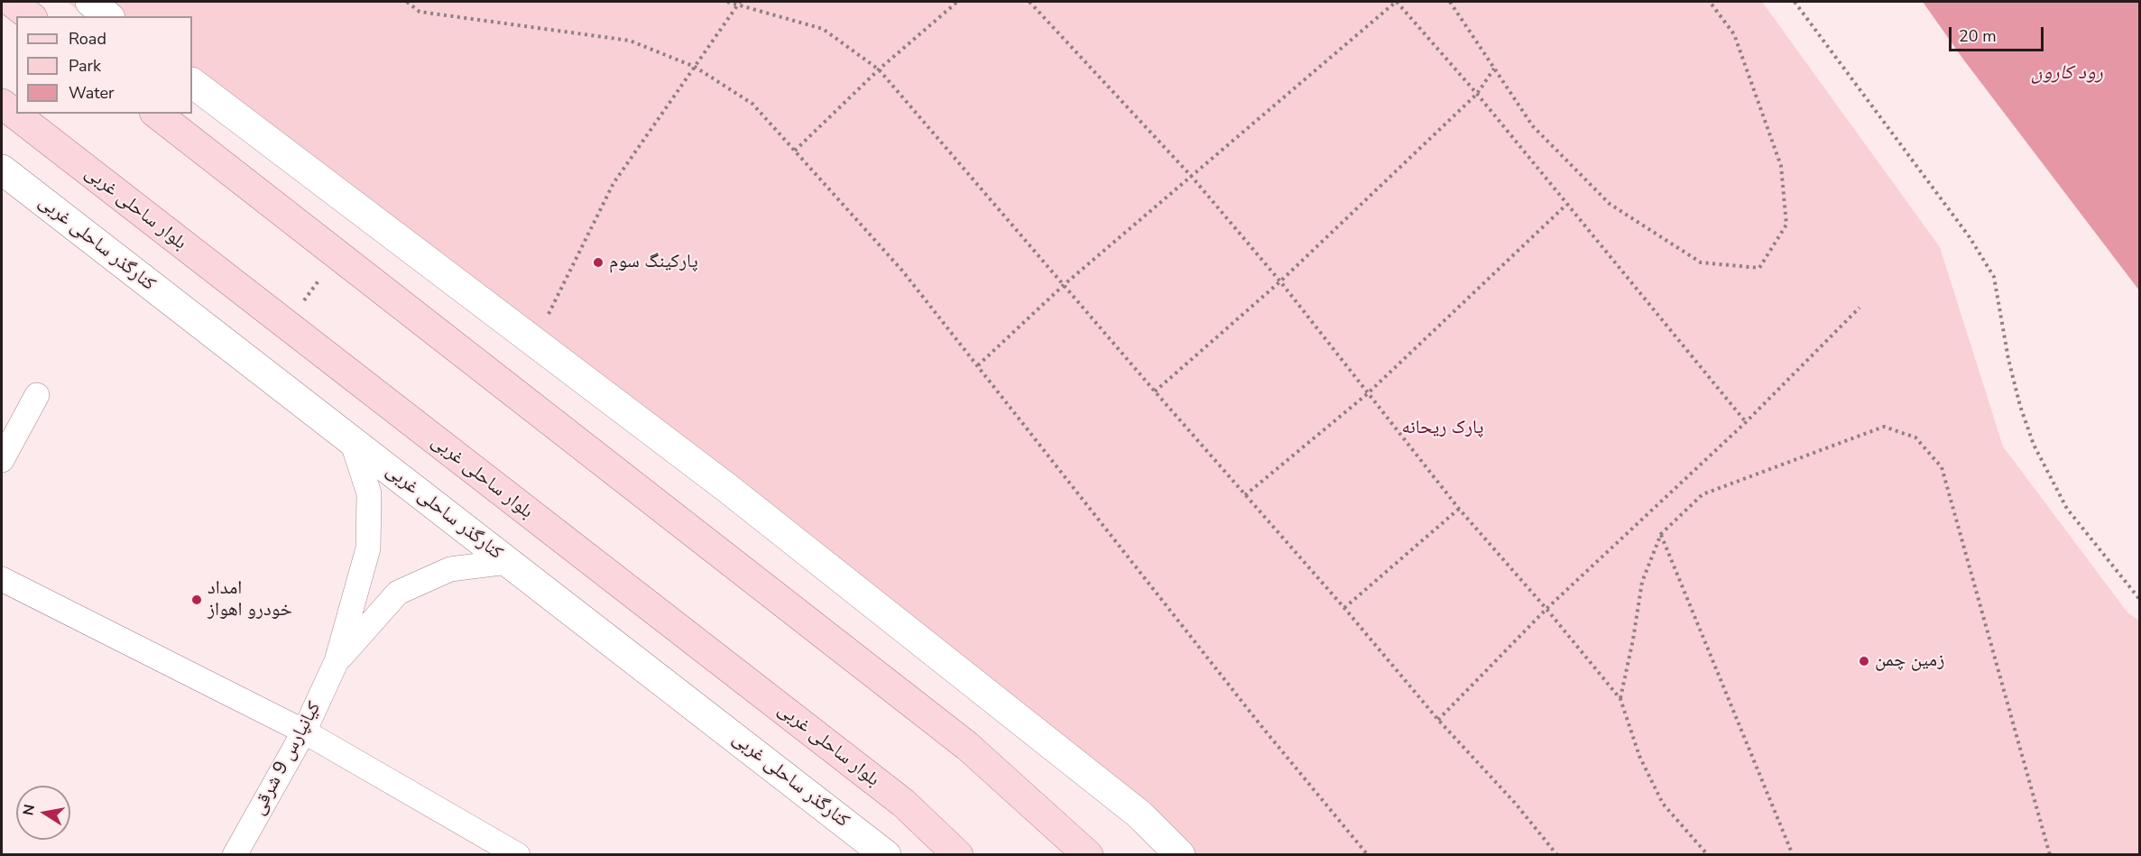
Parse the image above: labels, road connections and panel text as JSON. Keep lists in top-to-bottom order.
{
  "streets": {
    "main road": ["بلوار ساحلی غربی"],
    "street": ["کنارگذر ساحلی غربی", "کیانپارس 9 شرقی"]
  },
  "water": ["رود کارون"],
  "parks": ["پارک ریحانه"],
  "places": ["پارکینگ سوم", "امداد خودرو اهواز", "زمین چمن"],
  "legend": ["Road", "Park", "Water"],
  "scale_bar": "20 m",
  "north": "left"
}
